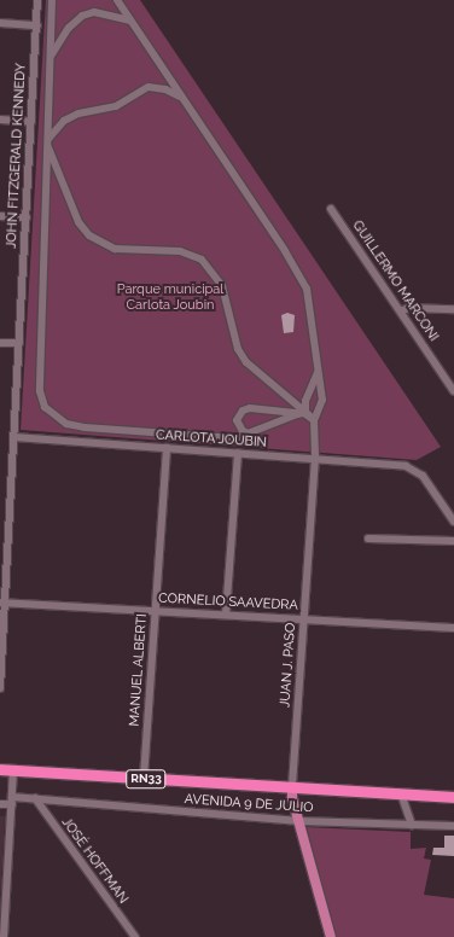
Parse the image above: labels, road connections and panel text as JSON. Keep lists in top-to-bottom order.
{
  "streets": {
    "highway": ["RN33"],
    "street": [
      "JOHN FITZGERALD KENNEDY",
      "GUILLERMO MARCONI",
      "CARLOTA JOUBIN",
      "CORNELIO SAAVEDRA",
      "JUAN J. PASO",
      "MANUEL ALBERTI",
      "AVENIDA 9 DE JULIO",
      "JOSÉ HOFFMAN"
    ]
  },
  "crossings": [
    ["JOHN FITZGERALD KENNEDY", "CARLOTA JOUBIN"],
    ["JOHN FITZGERALD KENNEDY", "CORNELIO SAAVEDRA"],
    ["CARLOTA JOUBIN", "JUAN J. PASO"],
    ["CARLOTA JOUBIN", "MANUEL ALBERTI"],
    ["CORNELIO SAAVEDRA", "JUAN J. PASO"],
    ["CORNELIO SAAVEDRA", "MANUEL ALBERTI"],
    ["JUAN J. PASO", "RN33"],
    ["MANUEL ALBERTI", "RN33"],
    ["AVENIDA 9 DE JULIO", "JOSÉ HOFFMAN"]
  ],
  "parks": ["Parque municipal Carlota Joubin"]
}
